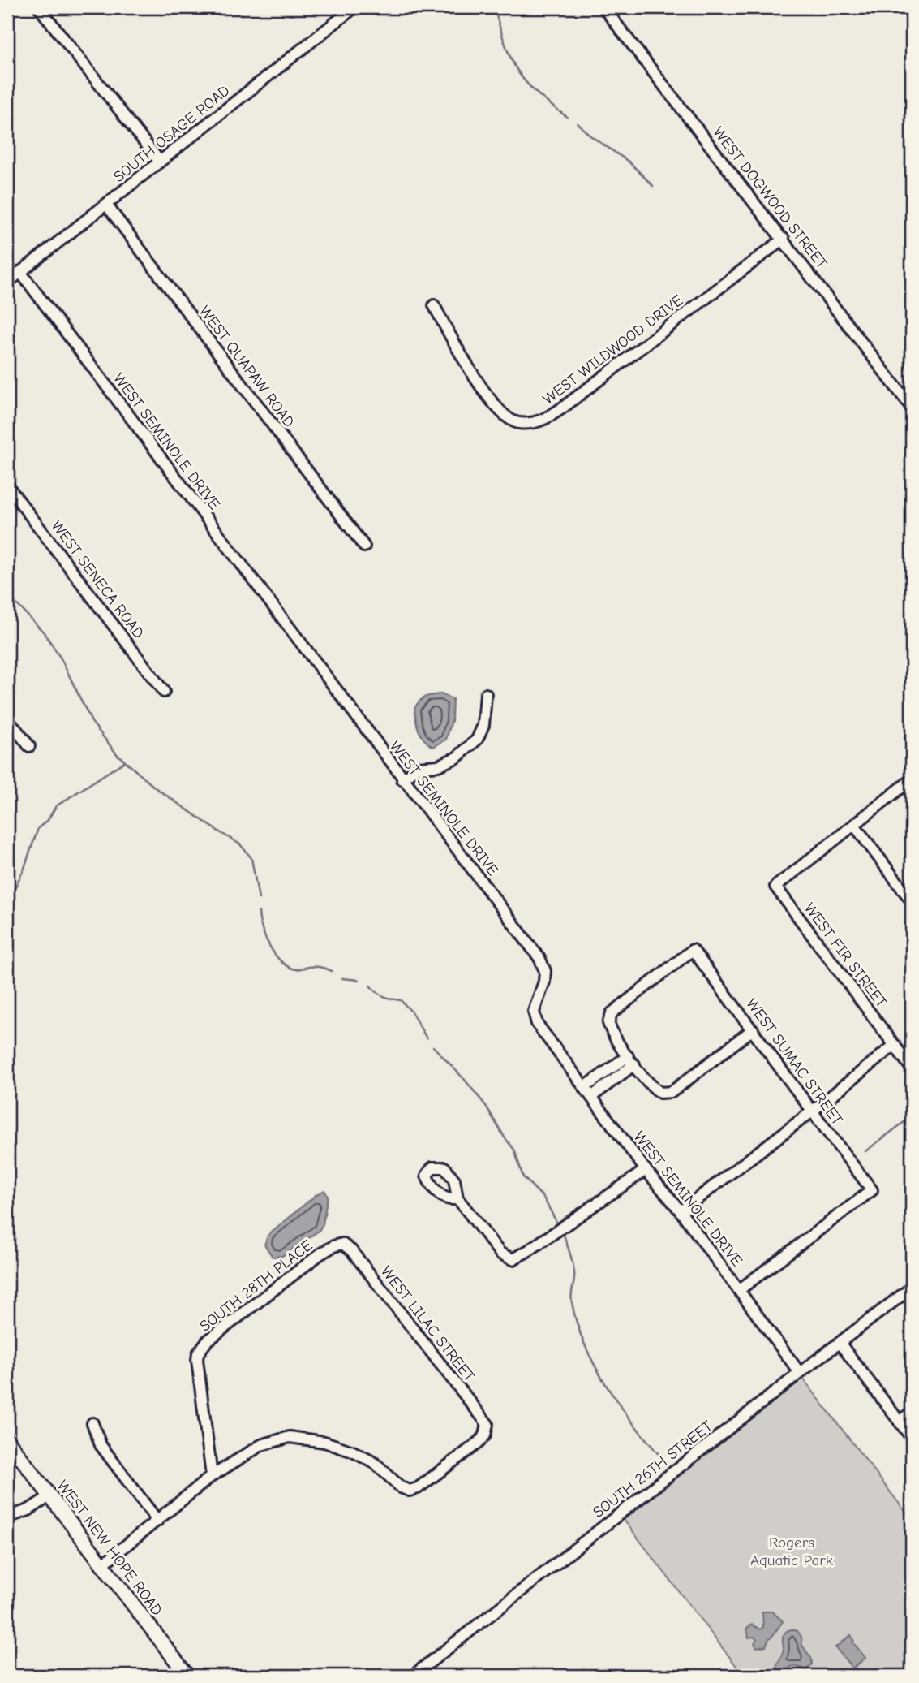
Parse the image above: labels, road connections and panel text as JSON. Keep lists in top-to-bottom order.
{
  "streets": {
    "main road": ["WEST NEW HOPE ROAD"],
    "street": [
      "SOUTH OSAGE ROAD",
      "WEST DOGWOOD STREET",
      "WEST WILDWOOD DRIVE",
      "WEST QUAPAW ROAD",
      "WEST SEMINOLE DRIVE",
      "WEST SENECA ROAD",
      "WEST FIR STREET",
      "WEST SUMAC STREET",
      "SOUTH 28TH PLACE",
      "WEST LILAC STREET",
      "SOUTH 26TH STREET"
    ]
  },
  "crossings": [
    ["SOUTH OSAGE ROAD", "WEST QUAPAW ROAD"],
    ["SOUTH OSAGE ROAD", "WEST SEMINOLE DRIVE"],
    ["WEST DOGWOOD STREET", "WEST WILDWOOD DRIVE"],
    ["WEST SEMINOLE DRIVE", "WEST SUMAC STREET"],
    ["WEST SEMINOLE DRIVE", "SOUTH 26TH STREET"],
    ["SOUTH 28TH PLACE", "WEST LILAC STREET"]
  ],
  "parks": ["Rogers Aquatic Park"]
}
